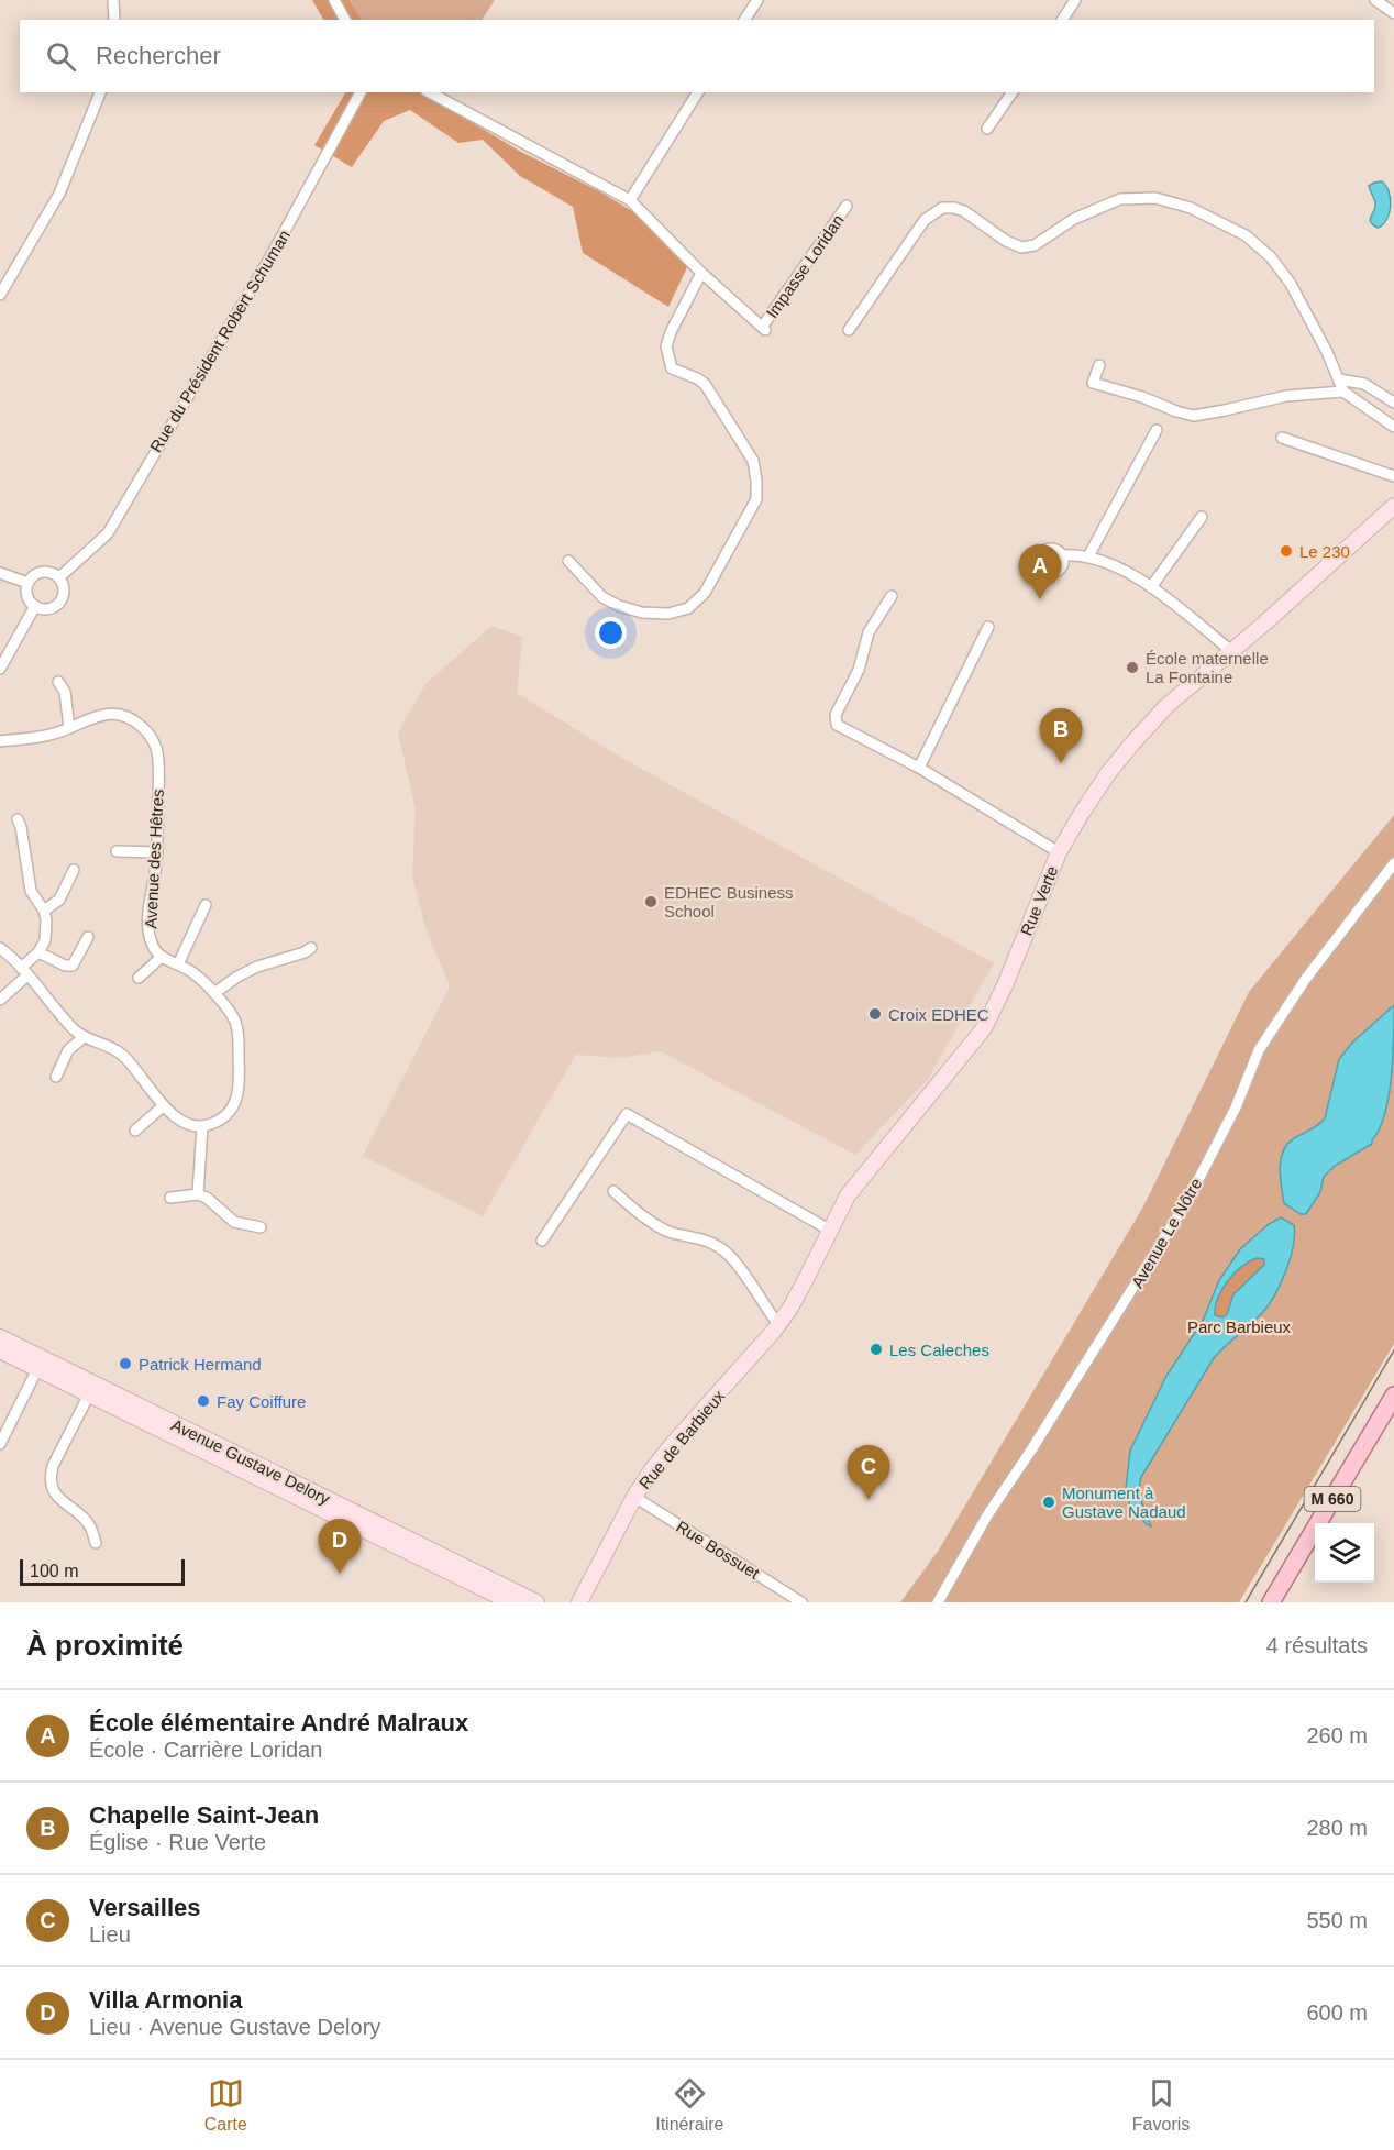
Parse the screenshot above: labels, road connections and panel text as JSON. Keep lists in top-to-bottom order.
{
  "streets": {
    "main road": ["M 660"],
    "street": [
      "Impasse Loridan",
      "Rue du Président Robert Schuman",
      "Avenue des Hêtres",
      "Rue Verte",
      "Avenue Le Nôtre",
      "Rue de Barbieux",
      "Avenue Gustave Delory",
      "Rue Bossuet"
    ]
  },
  "crossings": [
    ["Rue Verte", "Rue de Barbieux"],
    ["Rue de Barbieux", "Rue Bossuet"]
  ],
  "parks": ["Parc Barbieux"],
  "places": [
    "Le 230",
    "École maternelle La Fontaine",
    "EDHEC Business School",
    "Croix EDHEC",
    "Les Caleches",
    "Patrick Hermand",
    "Fay Coiffure",
    "Monument à Gustave Nadaud"
  ],
  "scale_bar": "100 m",
  "page": {
    "search": "Rechercher",
    "pins": [
      "A",
      "B",
      "C",
      "D"
    ],
    "scale": "100 m",
    "heading": ["À proximité", "4 résultats"],
    "list": [
      {
        "mark": "A",
        "name": "École élémentaire André Malraux",
        "note": "École · Carrière Loridan",
        "value": "260 m"
      },
      {
        "mark": "B",
        "name": "Chapelle Saint-Jean",
        "note": "Église · Rue Verte",
        "value": "280 m"
      },
      {
        "mark": "C",
        "name": "Versailles",
        "note": "Lieu",
        "value": "550 m"
      },
      {
        "mark": "D",
        "name": "Villa Armonia",
        "note": "Lieu · Avenue Gustave Delory",
        "value": "600 m"
      }
    ],
    "nav": ["Carte", "Itinéraire", "Favoris"]
  }
}
